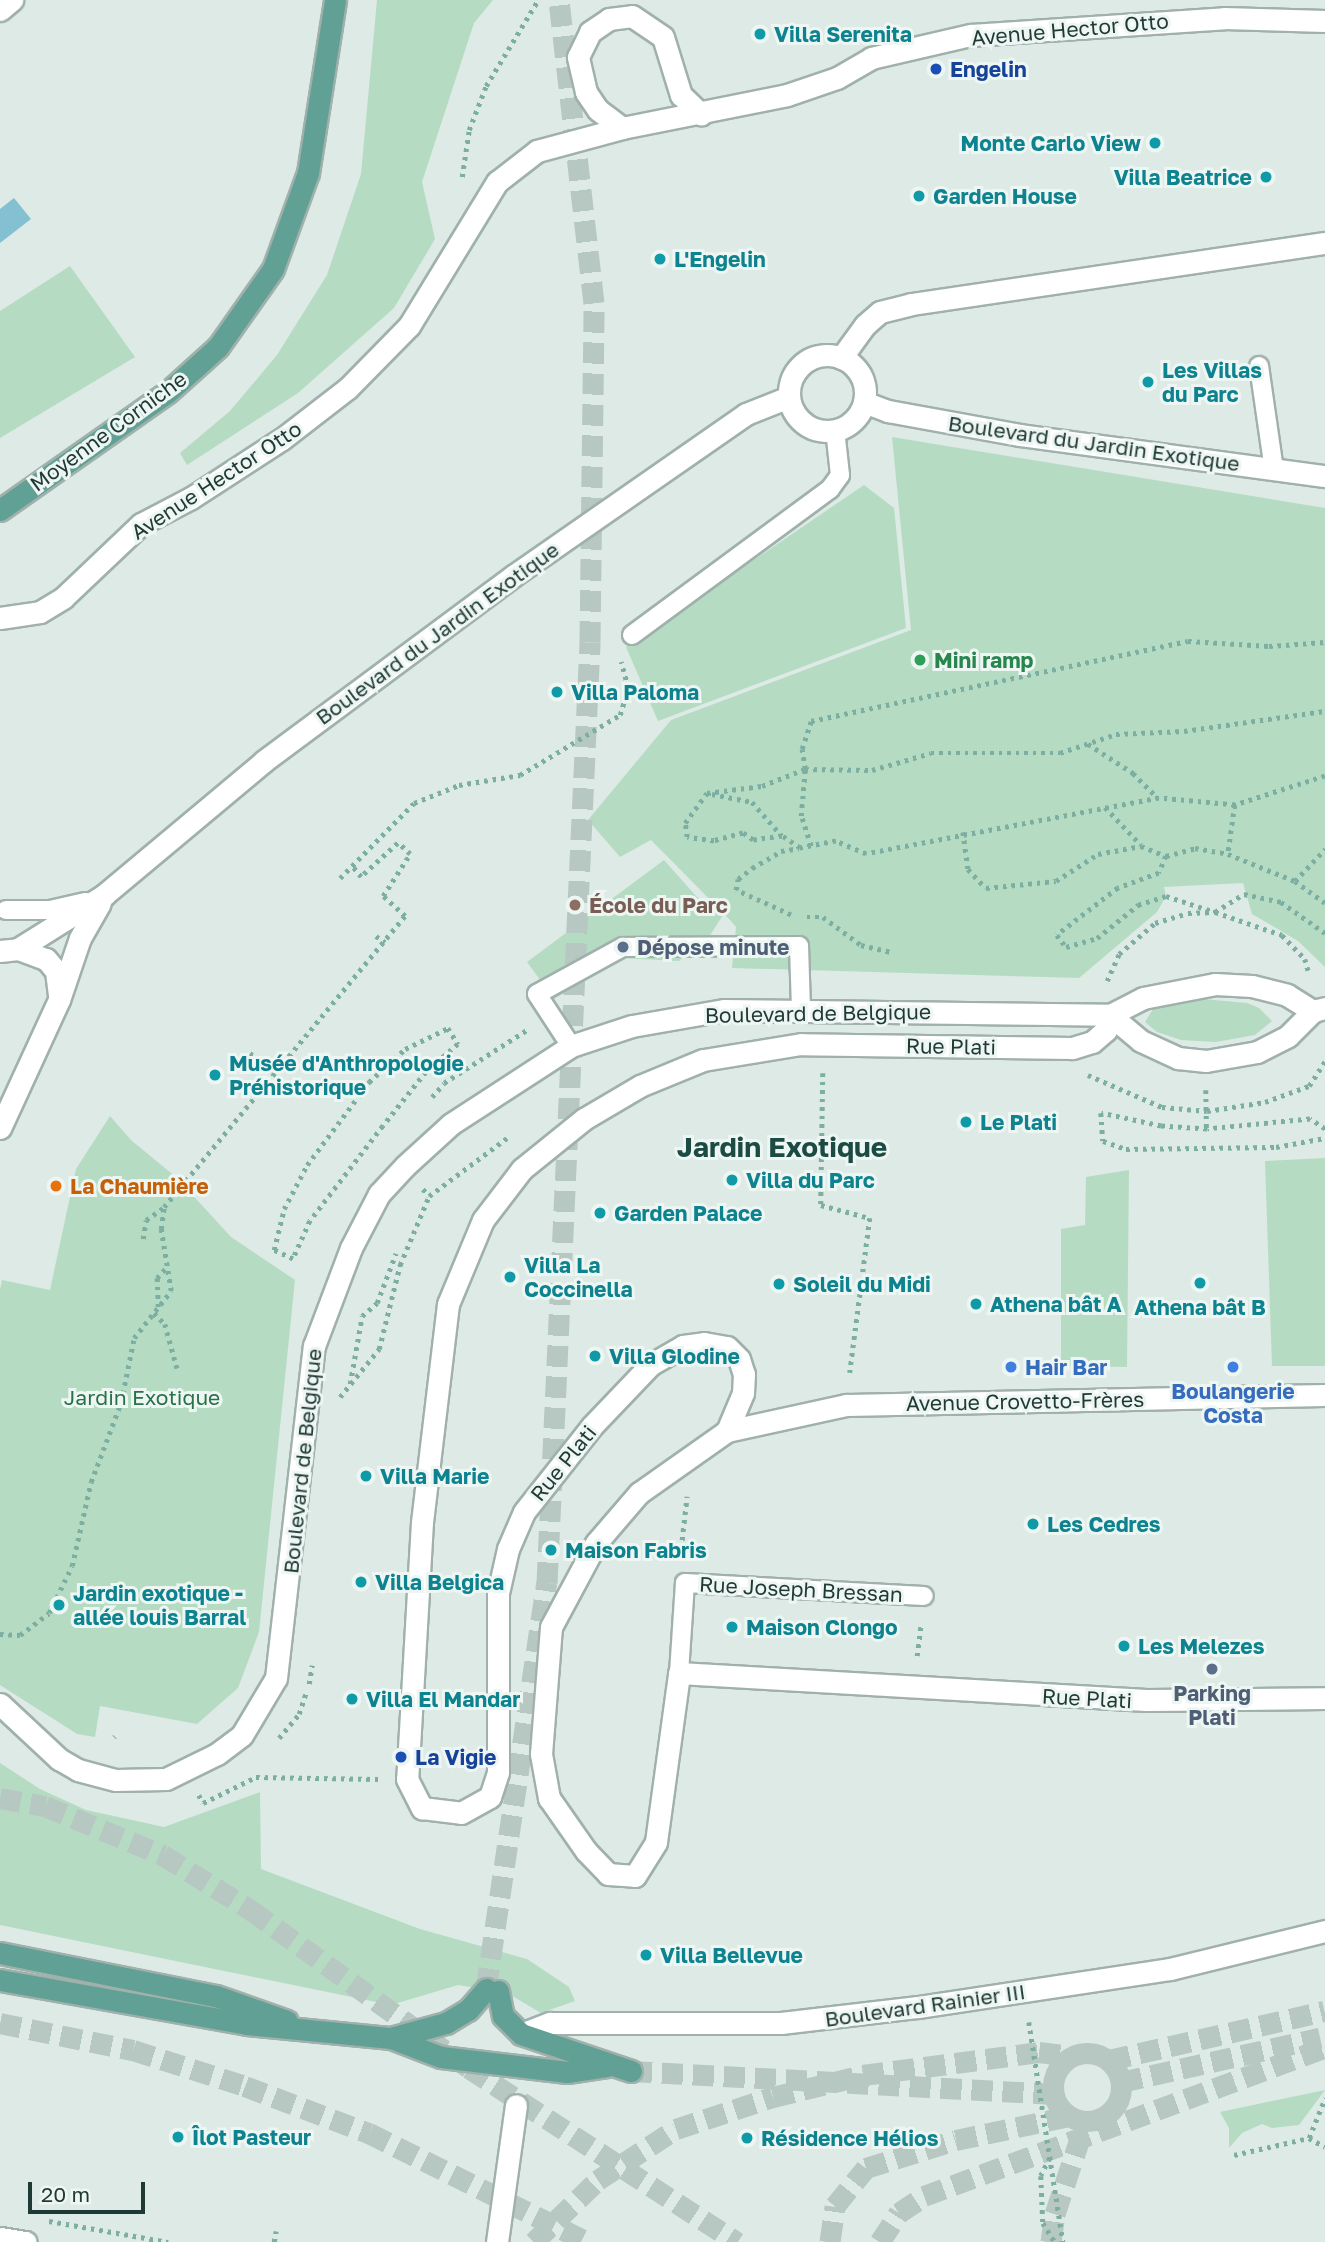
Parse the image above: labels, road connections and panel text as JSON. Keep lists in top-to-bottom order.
{
  "streets": {
    "main road": ["Moyenne Corniche"],
    "street": [
      "Avenue Hector Otto",
      "Boulevard du Jardin Exotique",
      "Boulevard de Belgique",
      "Rue Plati",
      "Avenue Crovetto-Frères",
      "Boulevard Rainier III"
    ],
    "lane": ["Rue Joseph Bressan"]
  },
  "crossings": [
    ["Boulevard de Belgique", "Rue Plati"],
    ["Rue Plati", "Avenue Crovetto-Frères"],
    ["Rue Plati", "Rue Joseph Bressan"]
  ],
  "districts": ["Jardin Exotique"],
  "parks": ["Jardin Exotique"],
  "places": [
    "Villa Serenita",
    "Engelin",
    "Monte Carlo View",
    "Villa Beatrice",
    "Garden House",
    "L'Engelin",
    "Les Villas du Parc",
    "Mini ramp",
    "Villa Paloma",
    "École du Parc",
    "Dépose minute",
    "Musée d'Anthropologie Préhistorique",
    "Le Plati",
    "Villa du Parc",
    "La Chaumière",
    "Garden Palace",
    "Villa La Coccinella",
    "Athena bât B",
    "Soleil du Midi",
    "Athena bât A",
    "Villa Glodine",
    "Hair Bar",
    "Boulangerie Costa",
    "Villa Marie",
    "Les Cedres",
    "Maison Fabris",
    "Villa Belgica",
    "Jardin exotique - allée louis Barral",
    "Maison Clongo",
    "Les Melezes",
    "Parking Plati",
    "Villa El Mandar",
    "La Vigie",
    "Villa Bellevue",
    "Îlot Pasteur",
    "Résidence Hélios"
  ],
  "scale_bar": "20 m"
}
